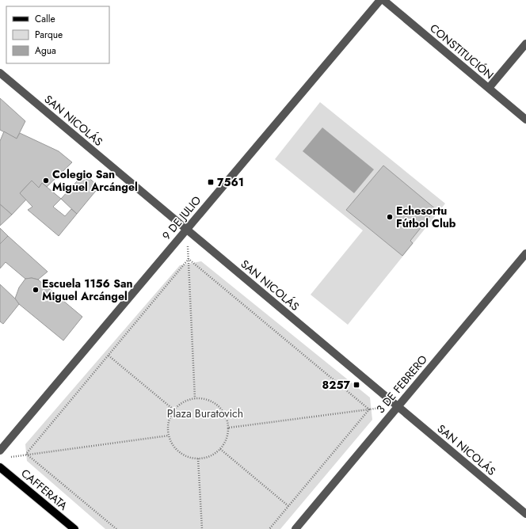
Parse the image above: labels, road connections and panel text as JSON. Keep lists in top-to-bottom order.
{
  "streets": {
    "main road": ["CAFFERATA"],
    "street": [
      "CONSTITUCIÓN",
      "SAN NICOLÁS",
      "9 DE JULIO",
      "3 DE FEBRERO"
    ]
  },
  "crossings": [
    ["SAN NICOLÁS", "9 DE JULIO"],
    ["SAN NICOLÁS", "3 DE FEBRERO"]
  ],
  "parks": ["Plaza Buratovich"],
  "places": {
    "other": ["Colegio San Miguel Arcángel", "Echesortu Fútbol Club", "Escuela 1156 San Miguel Arcángel"],
    "transit": ["7561", "8257"]
  },
  "legend": ["Calle", "Parque", "Agua"]
}
